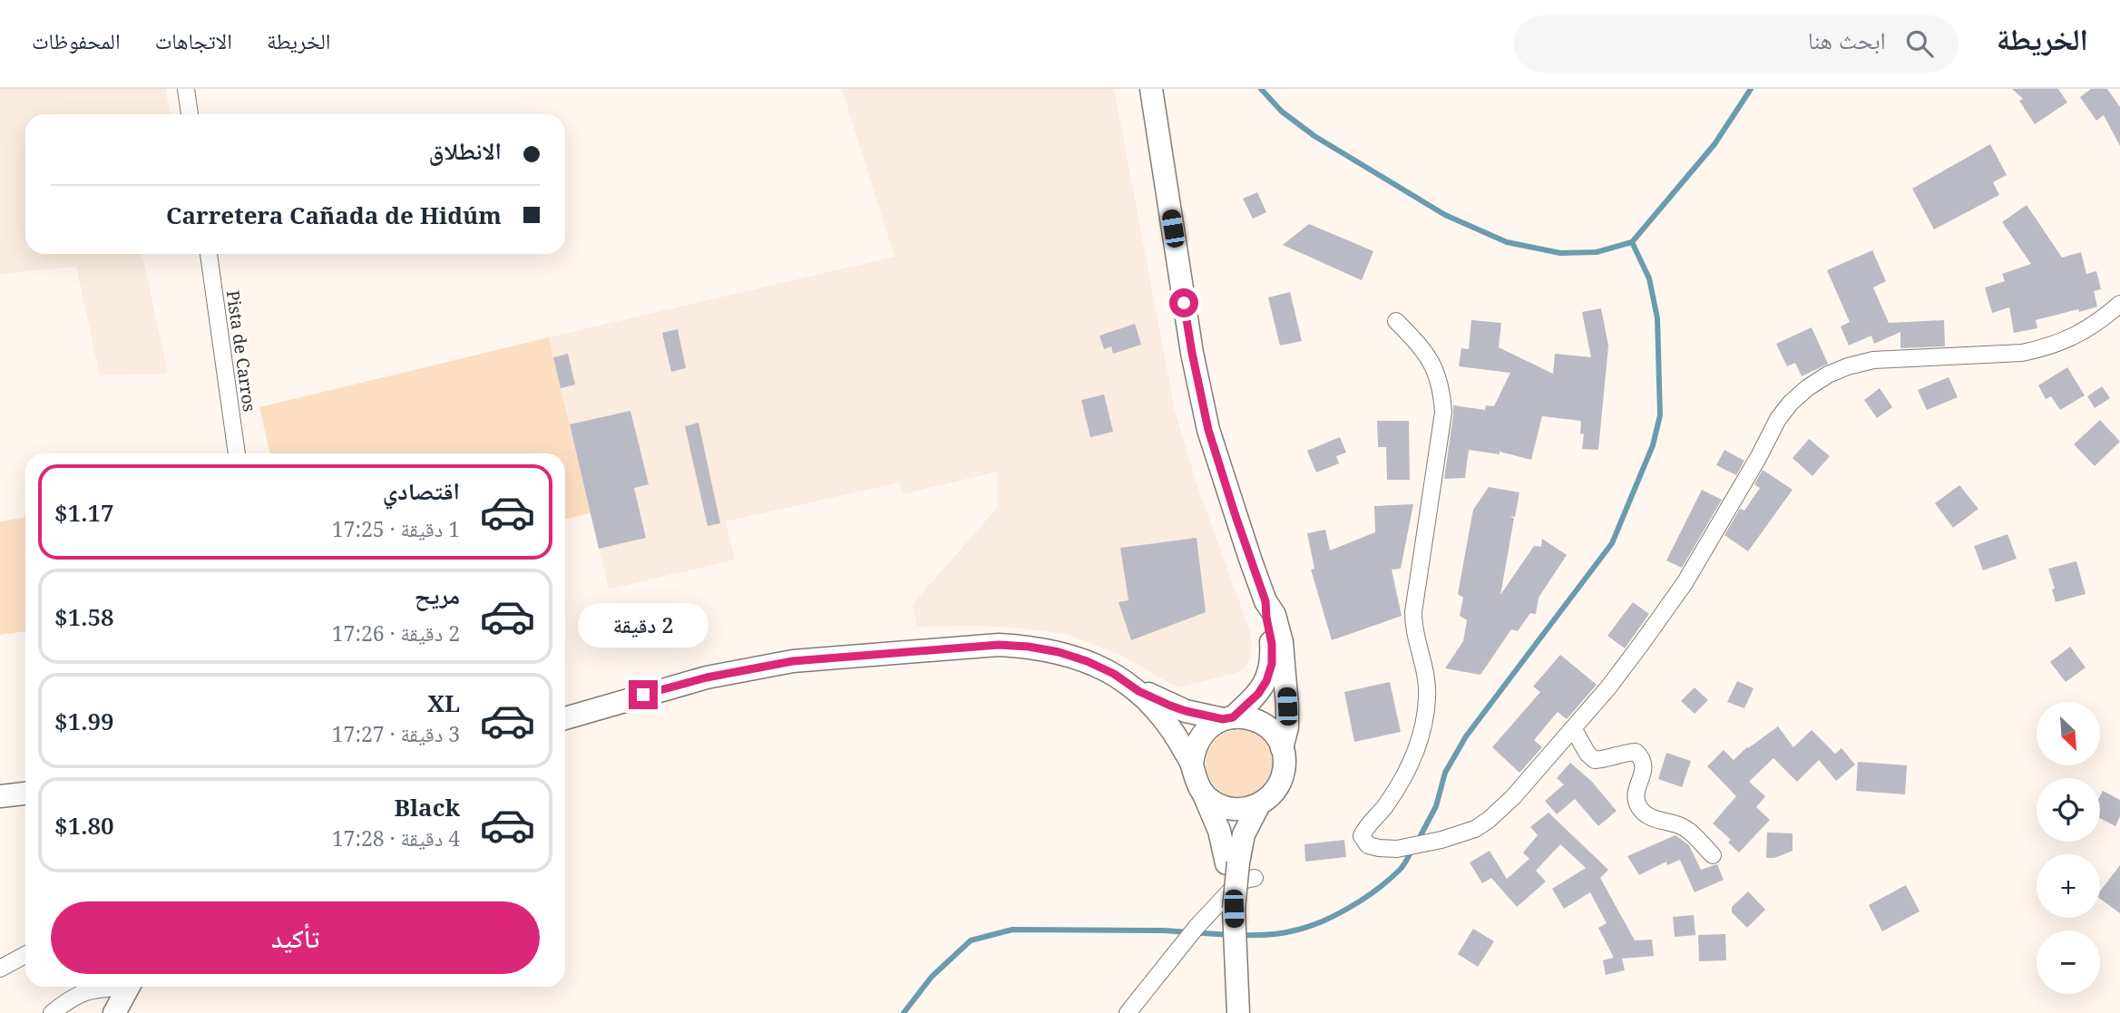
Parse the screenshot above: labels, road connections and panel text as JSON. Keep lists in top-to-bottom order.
{
  "streets": {
    "street": ["Pista de Carros"]
  },
  "north": "bottom right",
  "page": {
    "header": "الخريطة",
    "search": "ابحث هنا",
    "nav": ["الخريطة", "الاتجاهات", "المحفوظات"],
    "banner": ["الانطلاق", "Carretera Cañada de Hidúm"],
    "list": [
      {
        "name": "اقتصادي",
        "note": "1 دقيقة · 17:25",
        "value": "$1.17"
      },
      {
        "name": "مريح",
        "note": "2 دقيقة · 17:26",
        "value": "$1.58"
      },
      {
        "name": "XL",
        "note": "3 دقيقة · 17:27",
        "value": "$1.99"
      },
      {
        "name": "Black",
        "note": "4 دقيقة · 17:28",
        "value": "$1.80"
      }
    ],
    "bubble": "2 دقيقة",
    "map_buttons": ["+", "−"],
    "buttons": "تأكيد"
  }
}
